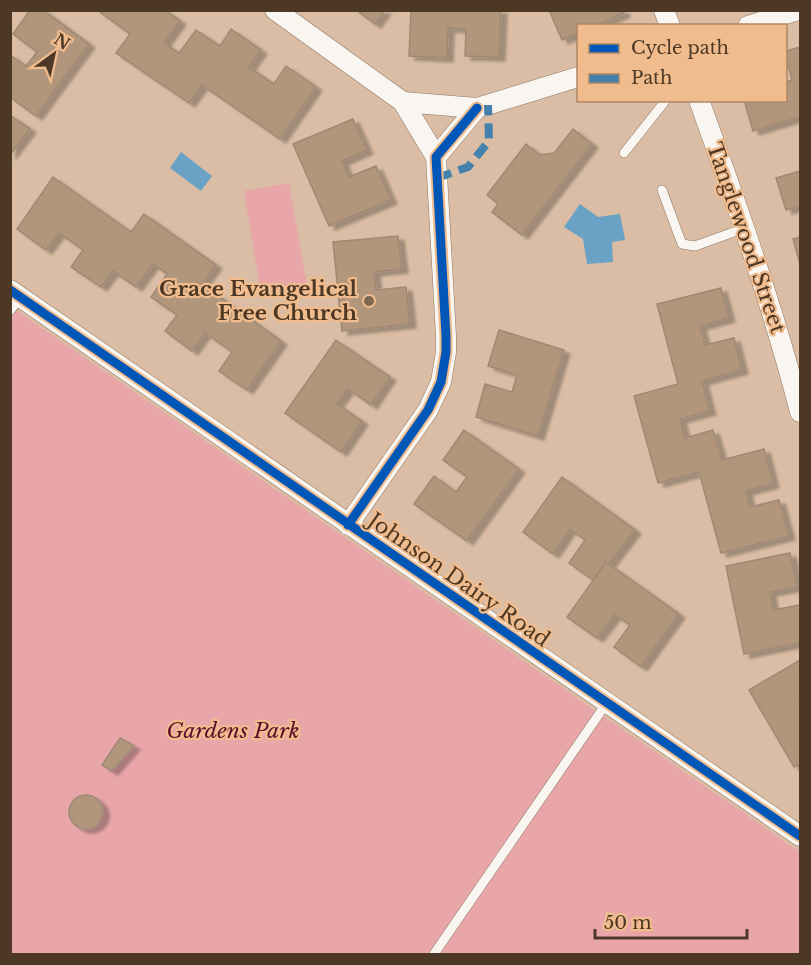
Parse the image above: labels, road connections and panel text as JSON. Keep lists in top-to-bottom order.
{
  "streets": {
    "street": ["Tanglewood Street", "Johnson Dairy Road"]
  },
  "parks": ["Gardens Park"],
  "places": ["Grace Evangelical Free Church"],
  "legend": ["Cycle path", "Path"],
  "scale_bar": "50 m",
  "north": "top right"
}
